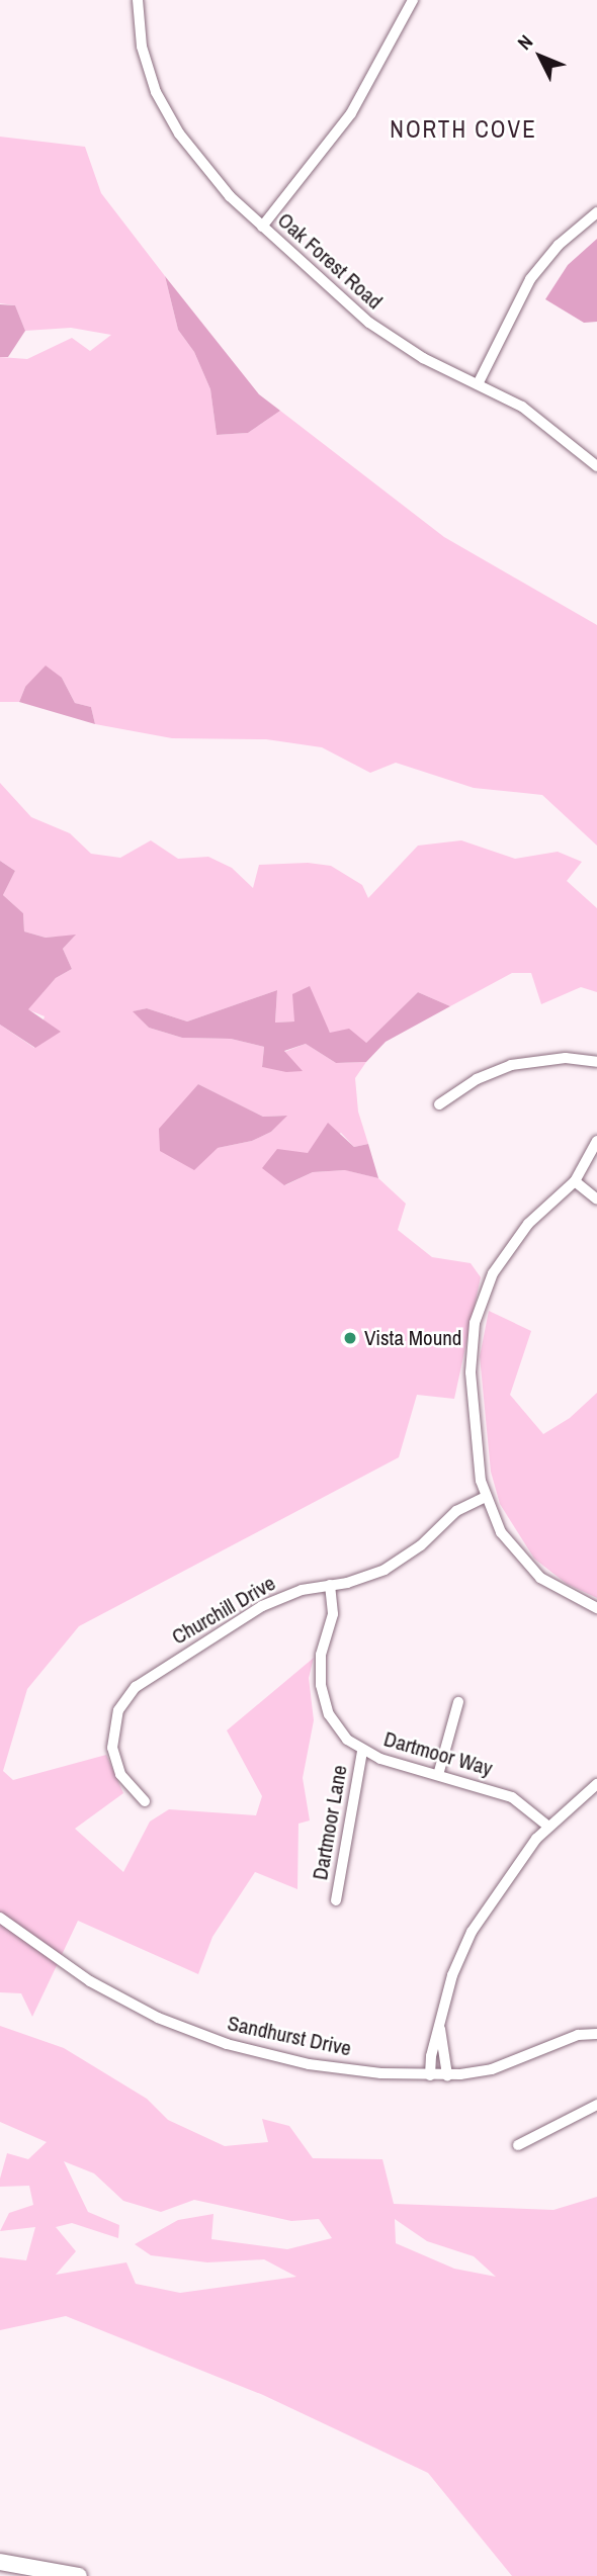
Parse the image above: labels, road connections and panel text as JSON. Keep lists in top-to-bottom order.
{
  "streets": {
    "street": [
      "Oak Forest Road",
      "Churchill Drive",
      "Dartmoor Way",
      "Dartmoor Lane",
      "Sandhurst Drive"
    ]
  },
  "crossings": [
    ["Churchill Drive", "Dartmoor Way"],
    ["Dartmoor Way", "Dartmoor Lane"]
  ],
  "districts": ["NORTH COVE"],
  "places": ["Vista Mound"],
  "north": "top left"
}
